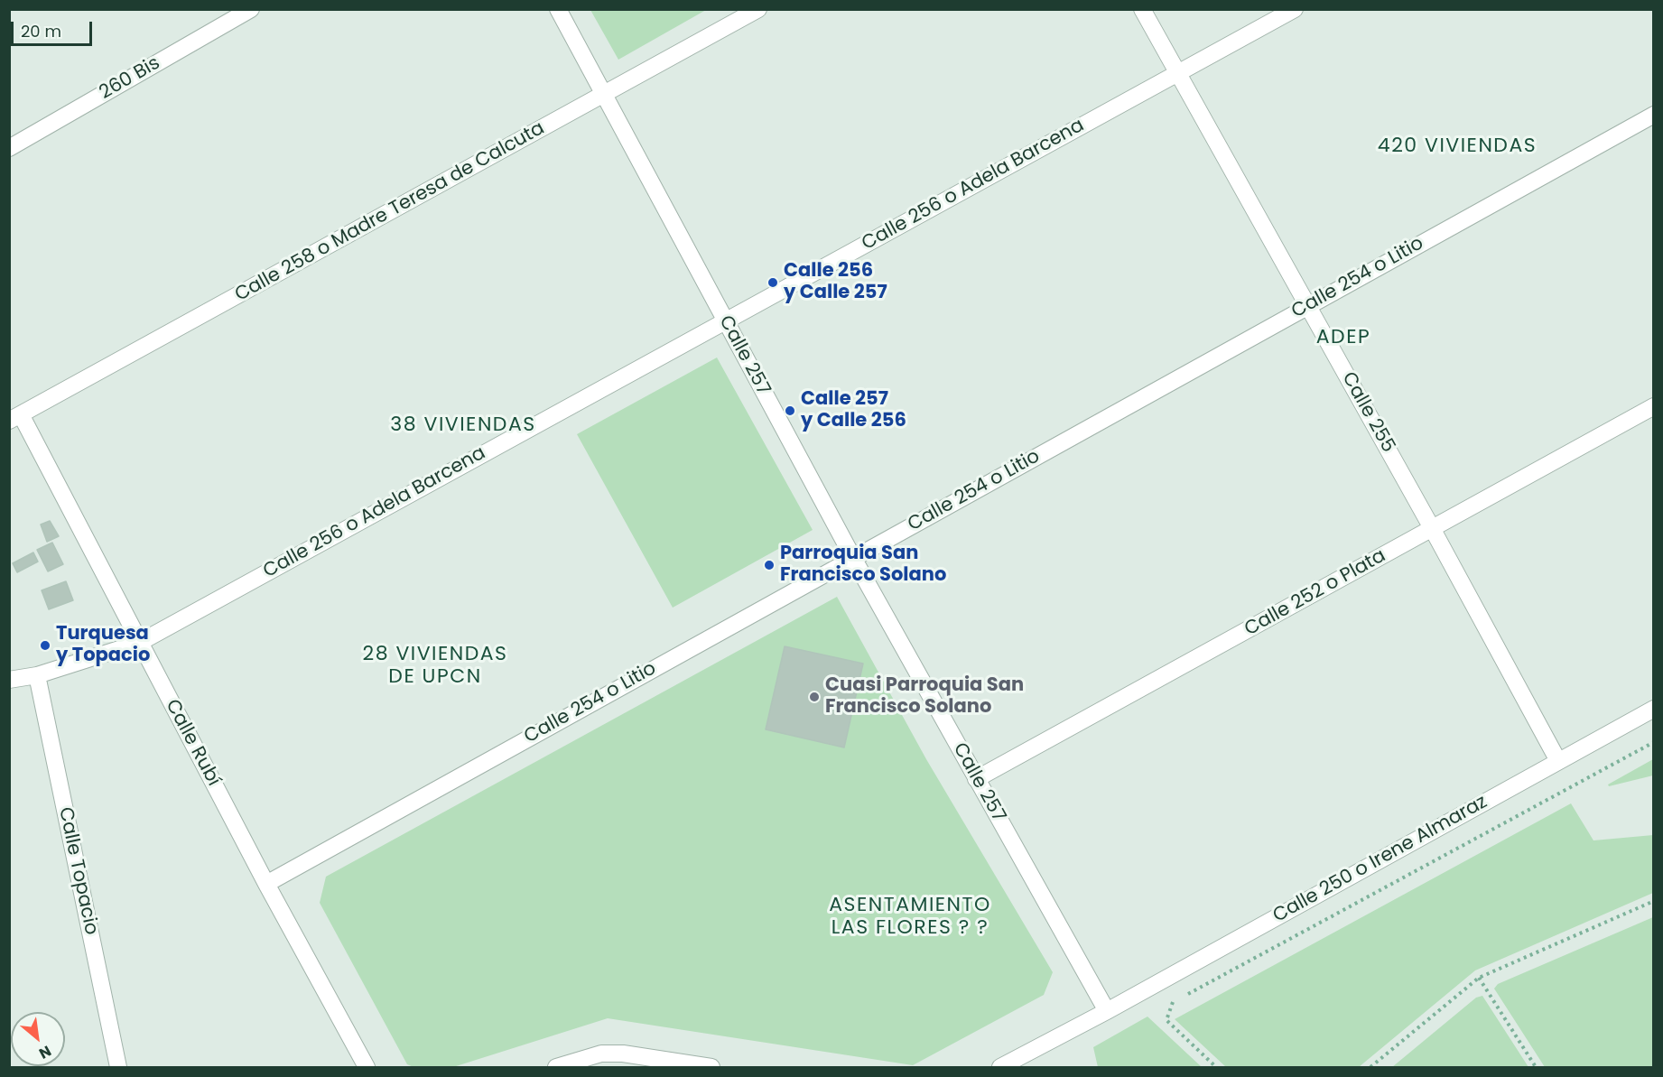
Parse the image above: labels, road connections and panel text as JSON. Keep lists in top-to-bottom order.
{
  "streets": {
    "street": [
      "260 Bis",
      "Calle 256 o Adela Barcena",
      "Calle 258 o Madre Teresa de Calcuta",
      "Calle 254 o Litio",
      "Calle 257",
      "Calle 255",
      "Calle 252 o Plata",
      "Calle Rubí",
      "Calle 250 o Irene Almaraz",
      "Calle Topacio"
    ]
  },
  "crossings": [
    ["Calle 256 o Adela Barcena", "Calle 257"],
    ["Calle 256 o Adela Barcena", "Calle 255"],
    ["Calle 256 o Adela Barcena", "Calle Rubí"],
    ["Calle 256 o Adela Barcena", "Calle Topacio"],
    ["Calle 258 o Madre Teresa de Calcuta", "Calle 257"],
    ["Calle 258 o Madre Teresa de Calcuta", "Calle Rubí"],
    ["Calle 254 o Litio", "Calle 257"],
    ["Calle 254 o Litio", "Calle 255"],
    ["Calle 254 o Litio", "Calle Rubí"],
    ["Calle 257", "Calle 252 o Plata"],
    ["Calle 257", "Calle 250 o Irene Almaraz"],
    ["Calle 255", "Calle 252 o Plata"],
    ["Calle 255", "Calle 250 o Irene Almaraz"]
  ],
  "districts": [
    "420 VIVIENDAS",
    "ADEP",
    "38 VIVIENDAS",
    "28 VIVIENDAS DE UPCN",
    "ASENTAMIENTO LAS FLORES ? ?"
  ],
  "places": [
    "Calle 256 y Calle 257",
    "Calle 257 y Calle 256",
    "Parroquia San Francisco Solano",
    "Turquesa y Topacio",
    "Cuasi Parroquia San Francisco Solano"
  ],
  "scale_bar": "20 m",
  "north": "bottom right"
}
